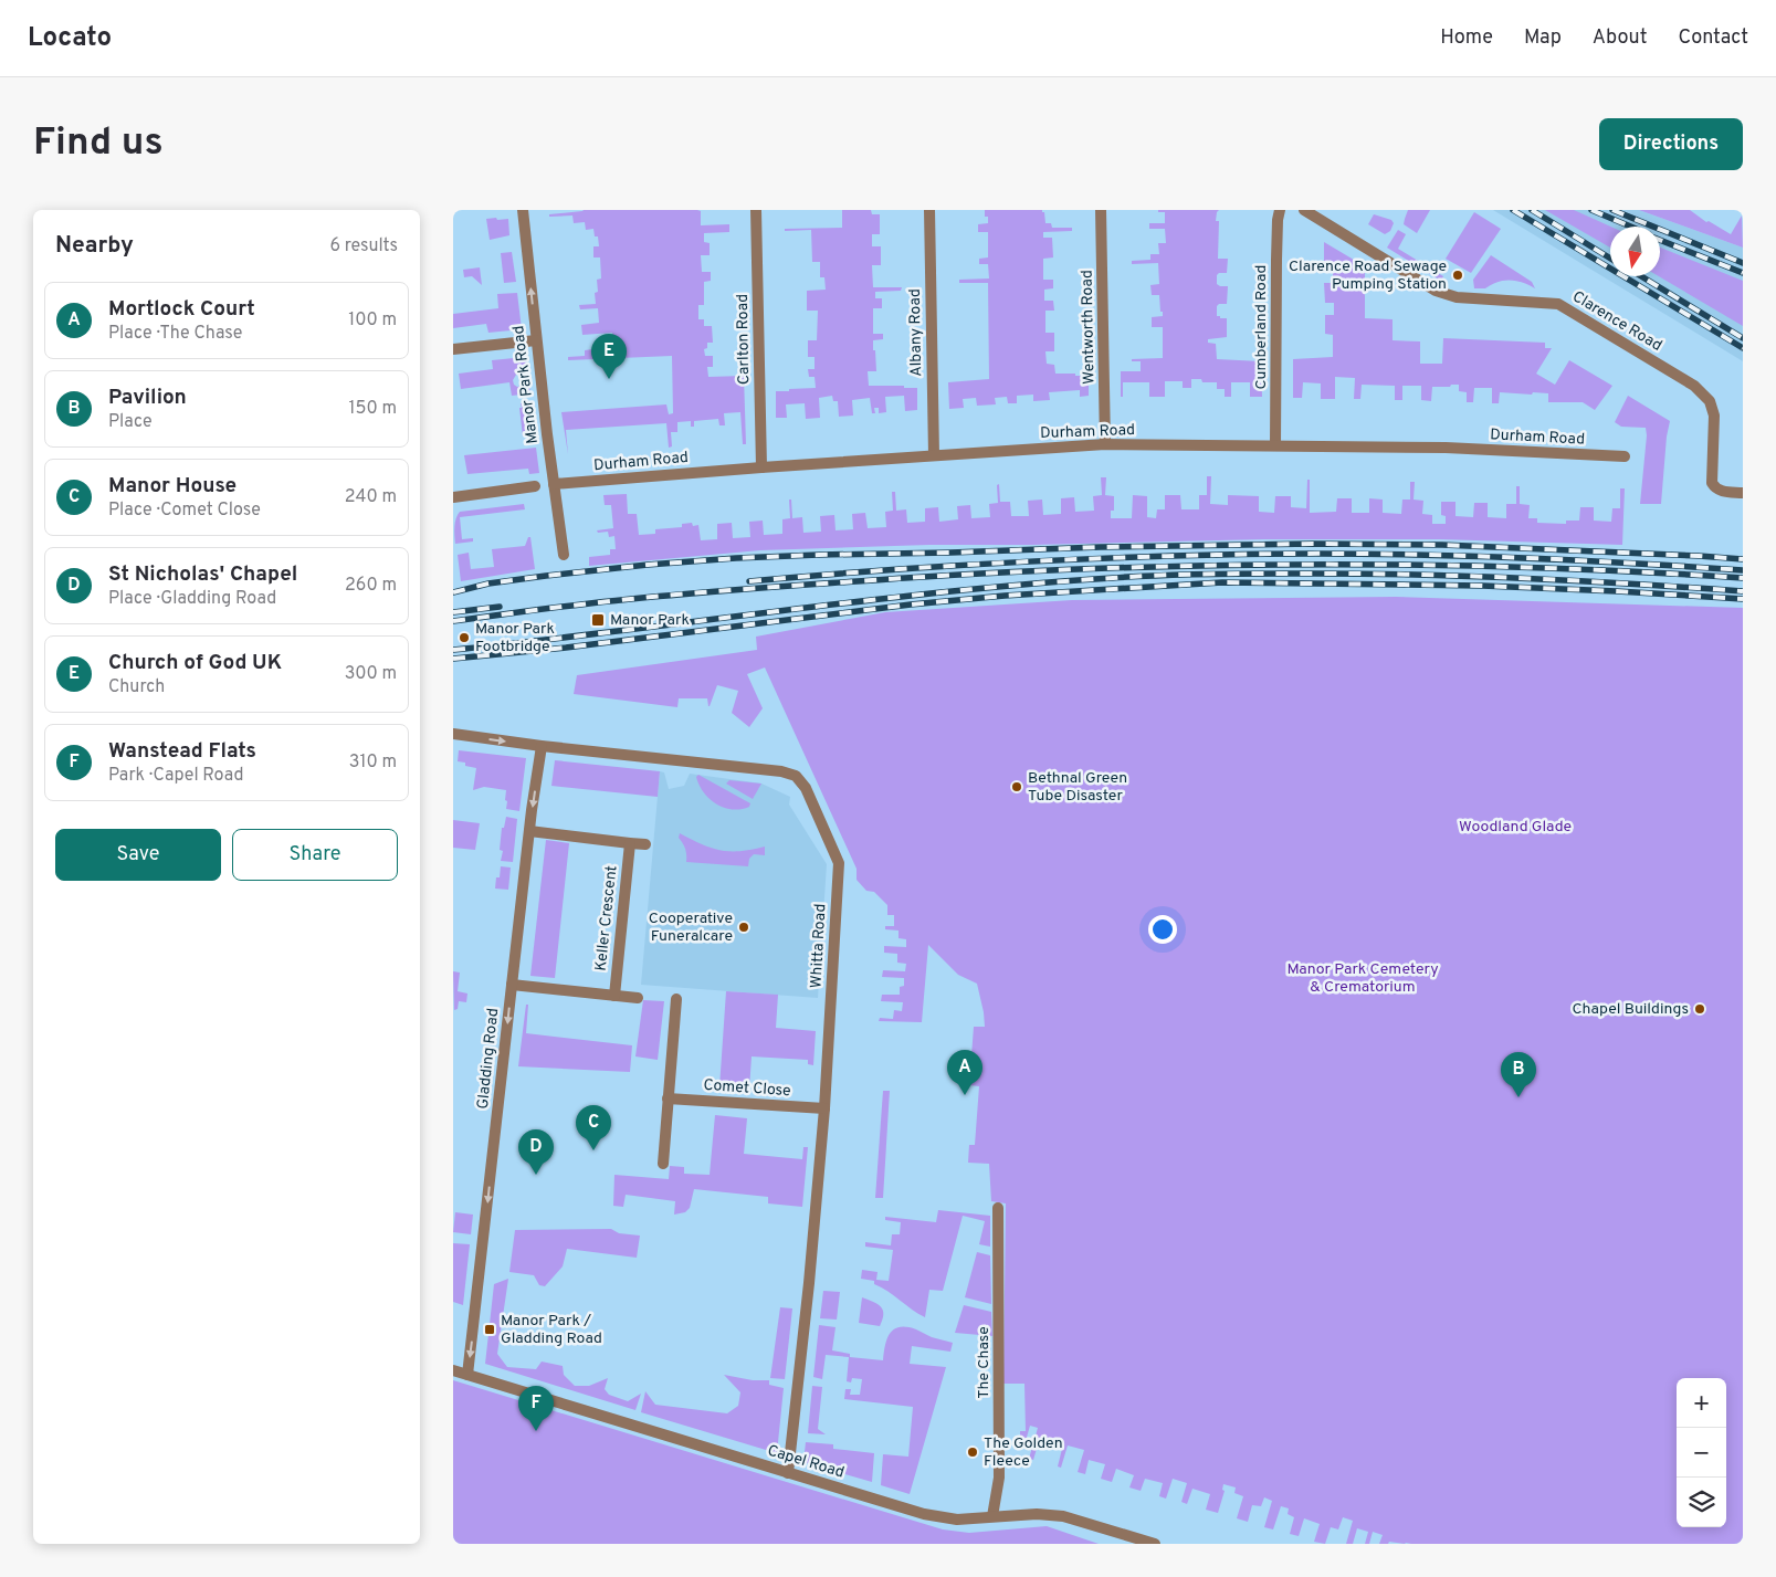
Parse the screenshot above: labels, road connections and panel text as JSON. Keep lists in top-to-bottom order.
{
  "streets": {
    "street": [
      "Clarence Road",
      "Wentworth Road",
      "Cumberland Road",
      "Albany Road",
      "Carlton Road",
      "Manor Park Road",
      "Durham Road",
      "Keller Crescent",
      "Whitta Road",
      "Gladding Road",
      "Comet Close",
      "The Chase",
      "Capel Road"
    ]
  },
  "crossings": [
    ["Wentworth Road", "Durham Road"],
    ["Cumberland Road", "Durham Road"],
    ["Albany Road", "Durham Road"],
    ["Carlton Road", "Durham Road"],
    ["Manor Park Road", "Durham Road"],
    ["Whitta Road", "Gladding Road"],
    ["Whitta Road", "Comet Close"],
    ["Whitta Road", "Capel Road"],
    ["Gladding Road", "Capel Road"],
    ["The Chase", "Capel Road"]
  ],
  "one_way": ["Manor Park Road", "Gladding Road"],
  "parks": ["Woodland Glade", "Manor Park Cemetery & Crematorium"],
  "places": {
    "other": [
      "Clarence Road Sewage Pumping Station",
      "Manor Park Footbridge",
      "Bethnal Green Tube Disaster",
      "Cooperative Funeralcare",
      "Chapel Buildings",
      "The Golden Fleece"
    ],
    "transit": ["Manor Park", "Manor Park / Gladding Road"]
  },
  "north": "bottom",
  "page": {
    "header": "Locato",
    "nav": [
      "Home",
      "Map",
      "About",
      "Contact"
    ],
    "buttons": [
      "Directions",
      ["Save", "Share"]
    ],
    "title": "Find us",
    "heading": ["Nearby", "6 results"],
    "list": [
      {
        "mark": "A",
        "name": "Mortlock Court",
        "note": "Place · The Chase",
        "value": "100 m"
      },
      {
        "mark": "B",
        "name": "Pavilion",
        "note": "Place",
        "value": "150 m"
      },
      {
        "mark": "C",
        "name": "Manor House",
        "note": "Place · Comet Close",
        "value": "240 m"
      },
      {
        "mark": "D",
        "name": "St Nicholas' Chapel",
        "note": "Place · Gladding Road",
        "value": "260 m"
      },
      {
        "mark": "E",
        "name": "Church of God UK",
        "note": "Church",
        "value": "300 m"
      },
      {
        "mark": "F",
        "name": "Wanstead Flats",
        "note": "Park · Capel Road",
        "value": "310 m"
      }
    ],
    "pins": [
      "E",
      "A",
      "B",
      "C",
      "D",
      "F"
    ],
    "map_buttons": ["+", "−"]
  }
}
